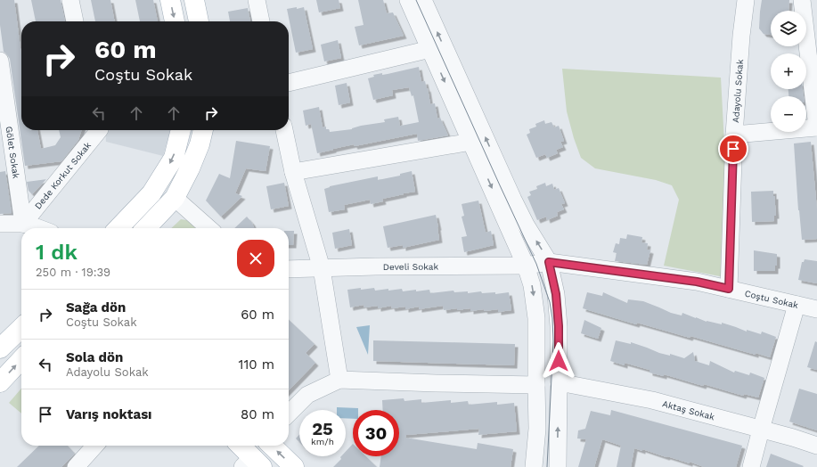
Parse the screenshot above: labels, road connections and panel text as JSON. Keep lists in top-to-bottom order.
{
  "streets": {
    "street": [
      "Adayolu Sokak",
      "Gölet Sokak",
      "Dede Korkut Sokak",
      "Develi Sokak",
      "Coştu Sokak",
      "Aktaş Sokak"
    ]
  },
  "crossings": [
    ["Adayolu Sokak", "Coştu Sokak"],
    ["Gölet Sokak", "Dede Korkut Sokak"],
    ["Develi Sokak", "Coştu Sokak"]
  ],
  "page": {
    "map_buttons": ["+", "−"],
    "turn": ["60 m", "Coştu Sokak"],
    "heading": ["1 dk", "250 m · 19:39"],
    "list": [
      {
        "name": "Sağa dön",
        "note": "Coştu Sokak",
        "value": "60 m"
      },
      {
        "name": "Sola dön",
        "note": "Adayolu Sokak",
        "value": "110 m"
      },
      {
        "name": "Varış noktası",
        "value": "80 m"
      }
    ],
    "speed": "25 km/h",
    "limit": "30"
  }
}
